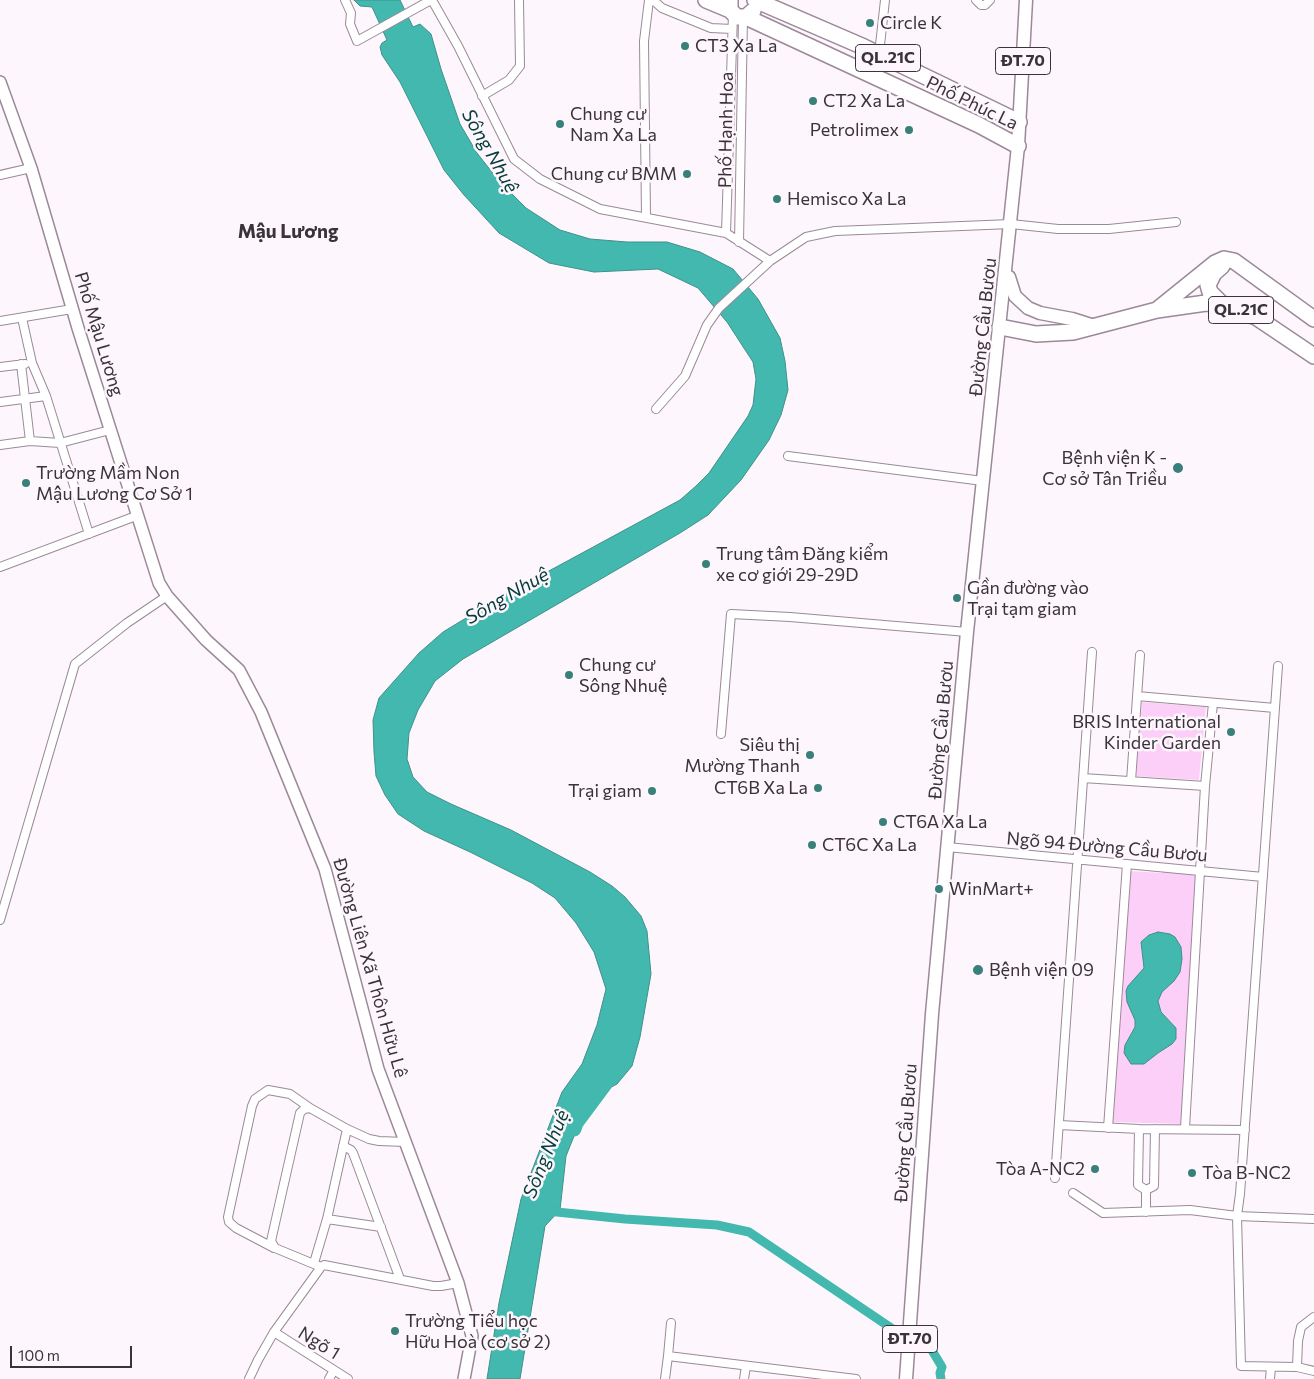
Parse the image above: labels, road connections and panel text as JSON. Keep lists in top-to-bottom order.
{
  "streets": {
    "highway": ["QL.21C", "Phố Phúc La"],
    "main road": ["ĐT.70", "Đường Cầu Bươu"],
    "street": [
      "Phố Hạnh Hoa",
      "Phố Mậu Lương",
      "Ngõ 94 Đường Cầu Bươu",
      "Đường Liên Xã Thôn Hữu Lê",
      "Ngõ 1"
    ]
  },
  "crossings": [
    ["ĐT.70", "Phố Phúc La"],
    ["ĐT.70", "Đường Cầu Bươu"],
    ["Phố Phúc La", "Phố Hạnh Hoa"],
    ["Đường Cầu Bươu", "Ngõ 94 Đường Cầu Bươu"],
    ["Phố Mậu Lương", "Đường Liên Xã Thôn Hữu Lê"]
  ],
  "districts": ["Mậu Lương"],
  "water": ["Sông Nhuệ"],
  "places": [
    "Circle K",
    "CT3 Xa La",
    "CT2 Xa La",
    "Chung cư Nam Xa La",
    "Petrolimex",
    "Chung cư BMM",
    "Hemisco Xa La",
    "Bệnh viện K - Cơ sở Tân Triều",
    "Trường Mầm Non Mậu Lương Cơ Sở 1",
    "Trung tâm Đăng kiểm xe cơ giới 29-29D",
    "Gần đường vào Trại tạm giam",
    "Chung cư Sông Nhuệ",
    "BRIS International Kinder Garden",
    "Siêu thị Mường Thanh",
    "CT6B Xa La",
    "Trại giam",
    "CT6A Xa La",
    "CT6C Xa La",
    "WinMart+",
    "Bệnh viện 09",
    "Tòa A-NC2",
    "Tòa B-NC2",
    "Trường Tiểu học Hữu Hoà (cơ sở 2)"
  ],
  "scale_bar": "100 m"
}
